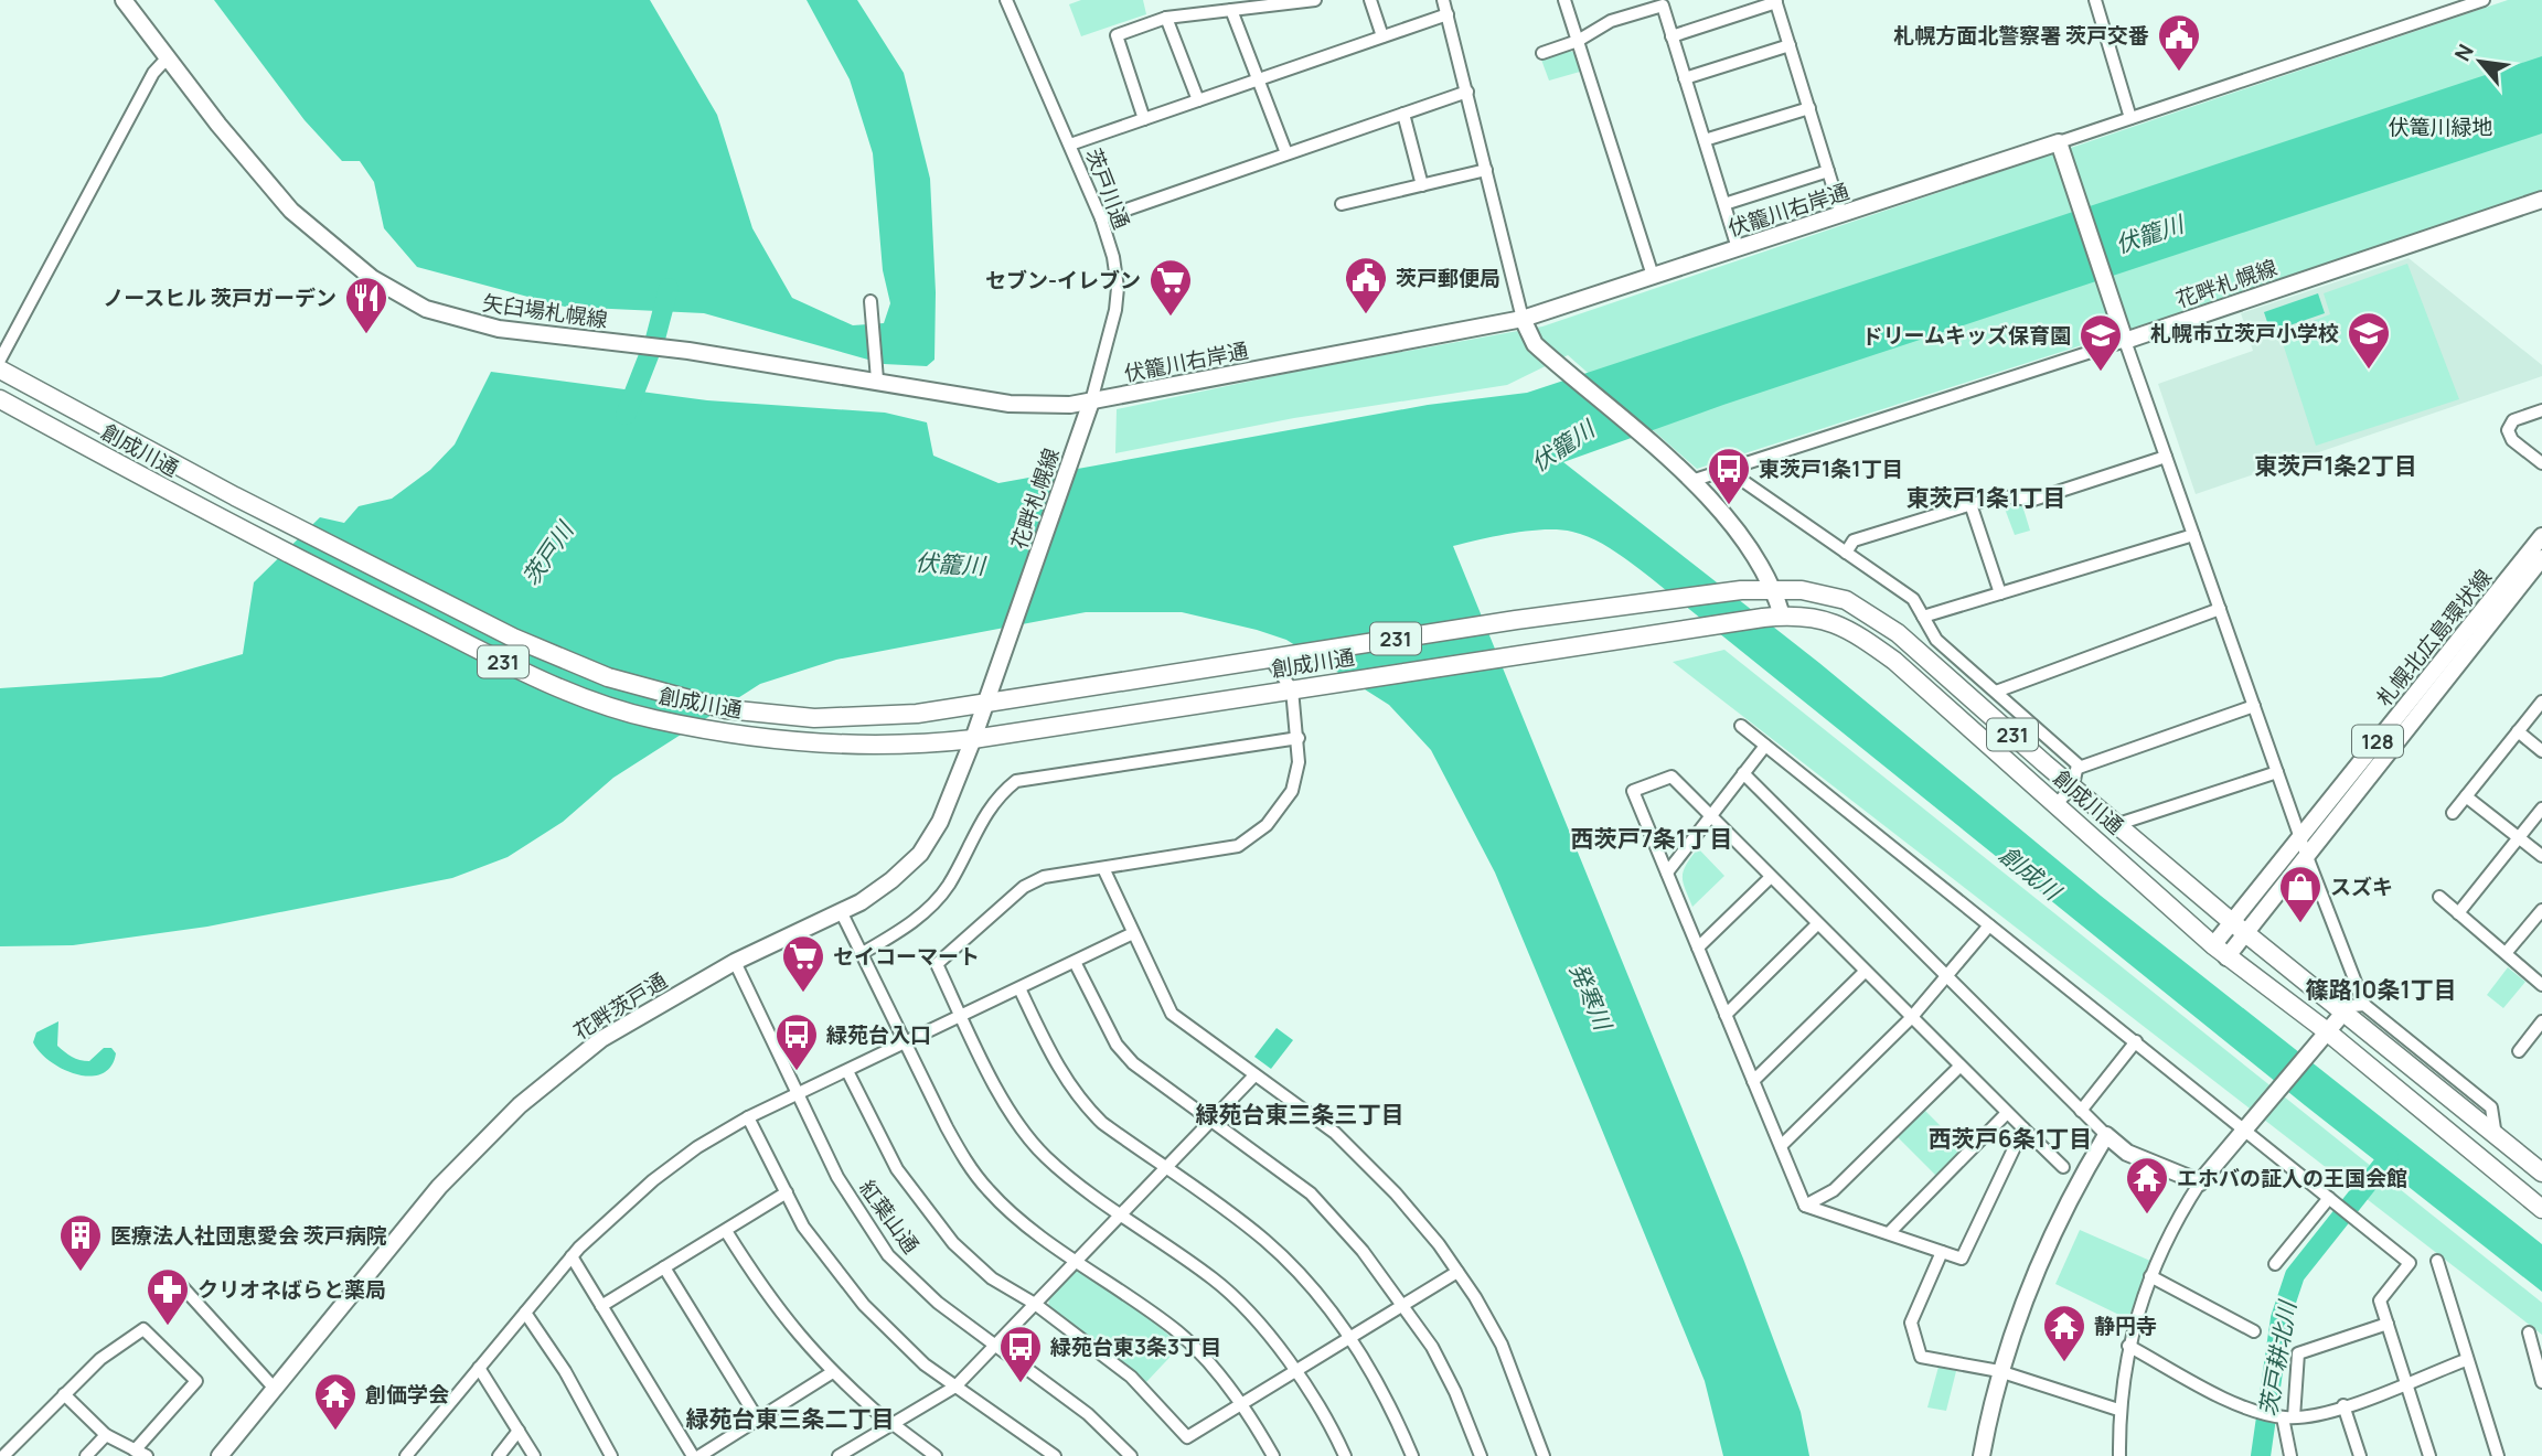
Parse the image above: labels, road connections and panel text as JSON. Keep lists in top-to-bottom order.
{
  "streets": {
    "highway": ["創成川通", "231"],
    "main road": [
      "伏籠川右岸通",
      "花畔札幌線",
      "矢臼場札幌線",
      "札幌北広島環状線",
      "128",
      "花畔茨戸通"
    ],
    "street": ["茨戸川通", "紅葉山通"]
  },
  "crossings": [
    ["茨戸川通", "伏籠川右岸通"],
    ["茨戸川通", "花畔札幌線"],
    ["茨戸川通", "矢臼場札幌線"],
    ["伏籠川右岸通", "花畔札幌線"],
    ["伏籠川右岸通", "矢臼場札幌線"],
    ["花畔札幌線", "矢臼場札幌線"],
    ["花畔札幌線", "花畔茨戸通"],
    ["創成川通", "札幌北広島環状線"],
    ["創成川通", "花畔茨戸通"],
    ["花畔茨戸通", "紅葉山通"]
  ],
  "districts": [
    "東茨戸1条2丁目",
    "東茨戸1条1丁目",
    "西茨戸7条1丁目",
    "篠路10条1丁目",
    "緑苑台東三条三丁目",
    "西茨戸6条1丁目",
    "緑苑台東三条二丁目"
  ],
  "water": [
    "伏籠川",
    "茨戸川",
    "創成川",
    "発寒川",
    "茨戸耕北川"
  ],
  "parks": ["伏篭川緑地"],
  "places": {
    "public building": ["札幌方面北警察署 茨戸交番", "茨戸郵便局"],
    "supermarket": ["セブン-イレブン", "セイコーマート"],
    "restaurant": ["ノースヒル 茨戸ガーデン"],
    "school or university": ["札幌市立茨戸小学校", "ドリームキッズ保育園"],
    "bus stop": ["東茨戸1条1丁目", "緑苑台入口", "緑苑台東3条3丁目"],
    "shop": ["スズキ"],
    "temple": ["エホバの証人の王国会館", "静円寺", "創価学会"],
    "building": ["医療法人社団恵愛会 茨戸病院"],
    "pharmacy": ["クリオネばらと薬局"]
  },
  "north": "top left"
}
